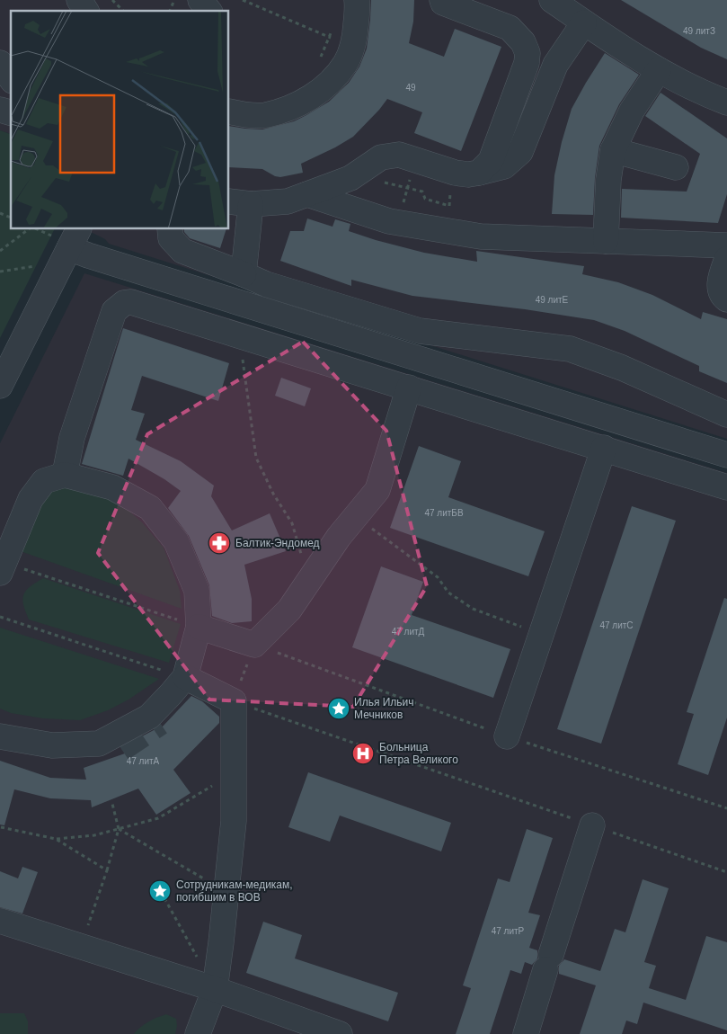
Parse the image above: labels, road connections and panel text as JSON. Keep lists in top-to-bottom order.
{
  "places": {
    "pharmacy": ["Балтик-Эндомед"],
    "place": ["Илья Ильич Мечников", "Сотрудникам-медикам, погибшим в ВОВ"],
    "hospital": ["Больница Петра Великого"]
  },
  "house_numbers": [
    "49 литЗ",
    "49",
    "49 литЕ",
    "47 литБВ",
    "47 литС",
    "47 литД",
    "47 литА",
    "47 литР"
  ]
}
